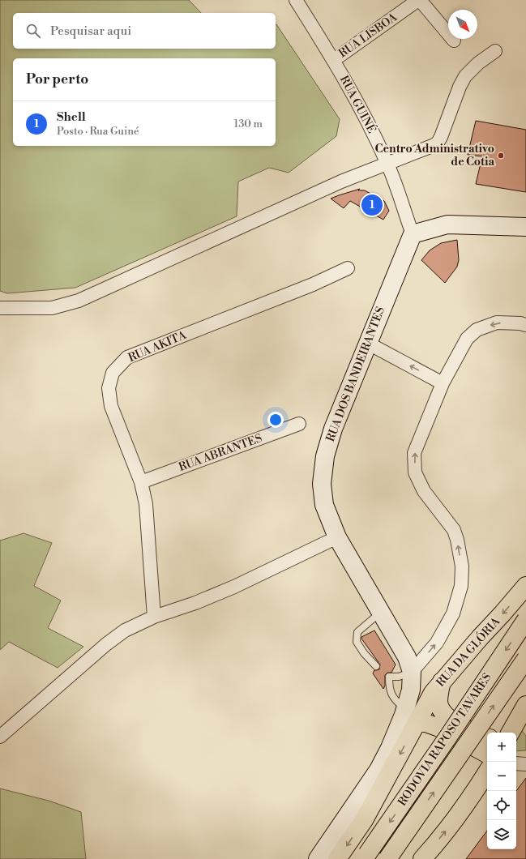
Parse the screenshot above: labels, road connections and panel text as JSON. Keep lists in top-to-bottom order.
{
  "streets": {
    "highway": ["RUA DA GLÓRIA", "RODOVIA RAPOSO TAVARES"],
    "main road": ["RUA DOS BANDEIRANTES"],
    "street": [
      "RUA LISBOA",
      "RUA GUINÉ",
      "RUA AKITA",
      "RUA ABRANTES"
    ]
  },
  "crossings": [
    ["RUA LISBOA", "RUA GUINÉ"],
    ["RUA GUINÉ", "RUA DOS BANDEIRANTES"],
    ["RUA AKITA", "RUA ABRANTES"]
  ],
  "places": ["Centro Administrativo de Cotia"],
  "north": "bottom right",
  "page": {
    "search": "Pesquisar aqui",
    "heading": "Por perto",
    "list": [
      {
        "mark": "1",
        "name": "Shell",
        "note": "Posto · Rua Guiné",
        "value": "130 m"
      }
    ],
    "pins": "1",
    "map_buttons": ["+", "−"]
  }
}
